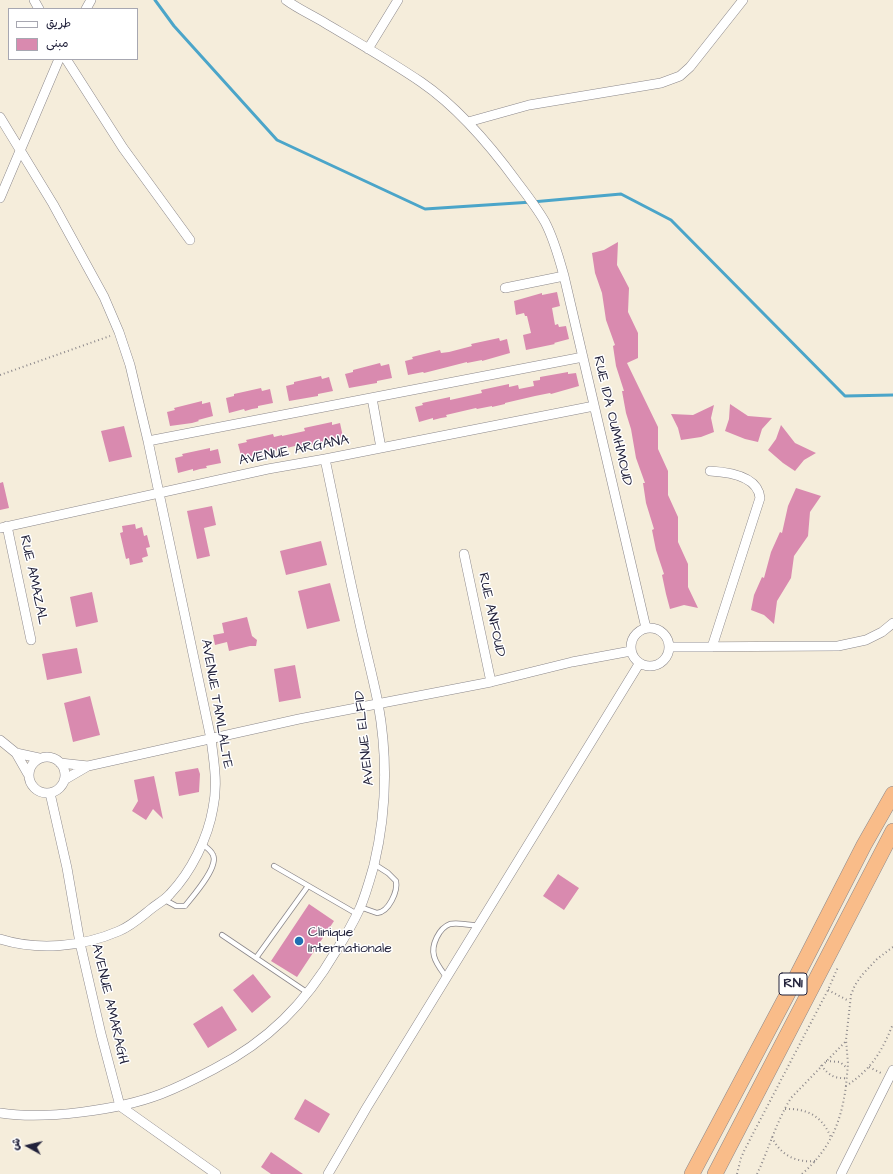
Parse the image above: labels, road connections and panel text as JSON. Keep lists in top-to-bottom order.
{
  "streets": {
    "highway": ["RN1"],
    "street": [
      "RUE IDA OUMHMOUD",
      "AVENUE ARGANA",
      "RUE AMAZAL",
      "RUE ANFOUD",
      "AVENUE TAMLALTE",
      "AVENUE ELFID",
      "AVENUE AMARAGH"
    ]
  },
  "crossings": [
    ["RUE IDA OUMHMOUD", "AVENUE ARGANA"],
    ["AVENUE ARGANA", "RUE AMAZAL"],
    ["AVENUE ARGANA", "AVENUE TAMLALTE"],
    ["AVENUE ARGANA", "AVENUE ELFID"],
    ["AVENUE TAMLALTE", "AVENUE AMARAGH"],
    ["AVENUE ELFID", "AVENUE AMARAGH"]
  ],
  "places": ["Clinique Internationale"],
  "legend": ["طريق", "مبنى"],
  "north": "left"
}
